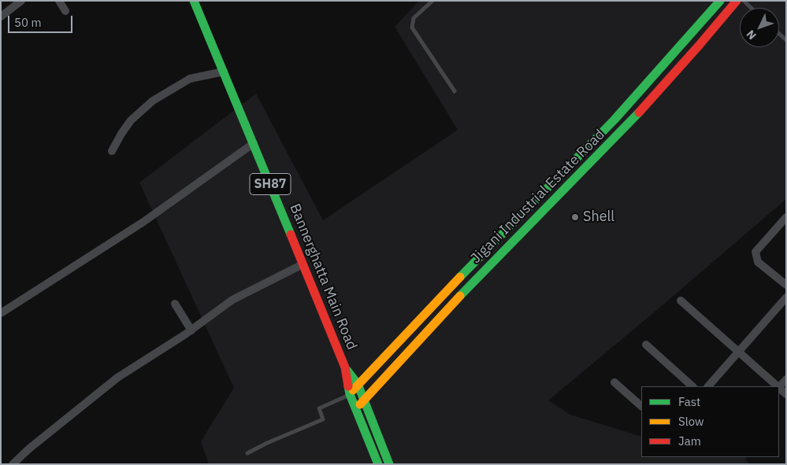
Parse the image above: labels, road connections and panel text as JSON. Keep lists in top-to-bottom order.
{
  "streets": {
    "main road": ["SH87", "Jigani Industrial Estate Road", "Bannerghatta Main Road"]
  },
  "crossings": [
    ["Jigani Industrial Estate Road", "Bannerghatta Main Road"]
  ],
  "places": ["Shell"],
  "legend": ["Fast", "Slow", "Jam"],
  "scale_bar": "50 m",
  "north": "bottom left"
}
